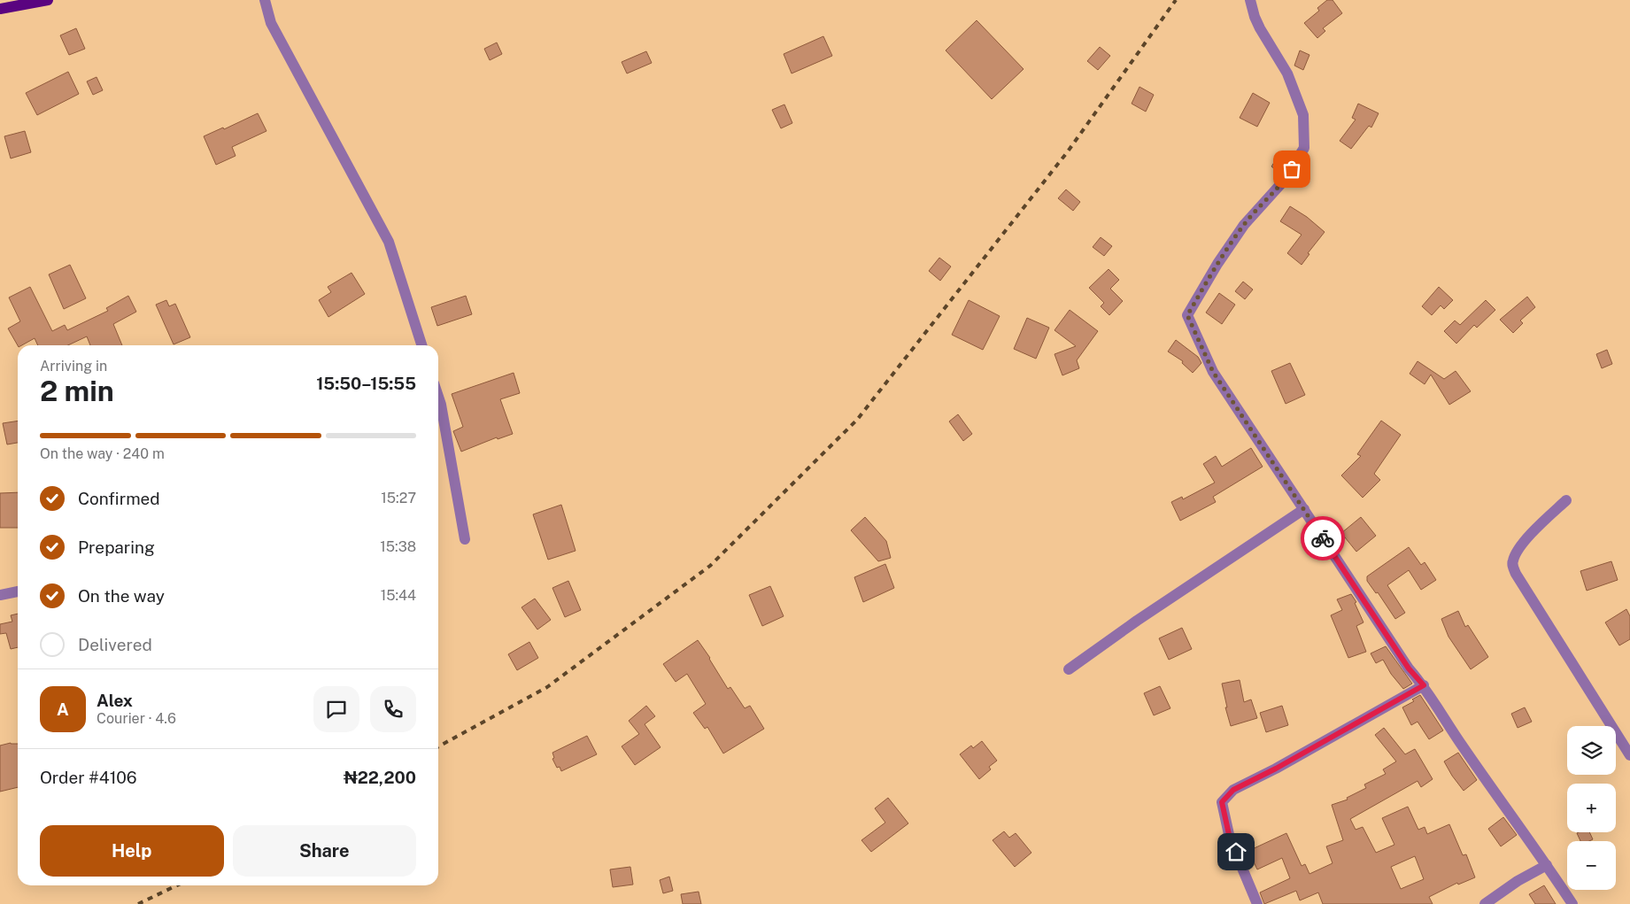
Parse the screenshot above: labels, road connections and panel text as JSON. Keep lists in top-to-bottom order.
{
  "page": {
    "heading": ["2 min", "Arriving in", "15:50–15:55"],
    "panel": [
      "Alex",
      "Courier · 4.6",
      "Order #4106",
      "₦22,200"
    ],
    "bar": "On the way · 240 m",
    "list": [
      ["Confirmed", "15:27"],
      ["Preparing", "15:38"],
      ["On the way", "15:44"],
      "Delivered"
    ],
    "round": "A",
    "map_buttons": ["+", "−"],
    "buttons": ["Help", "Share"]
  }
}
